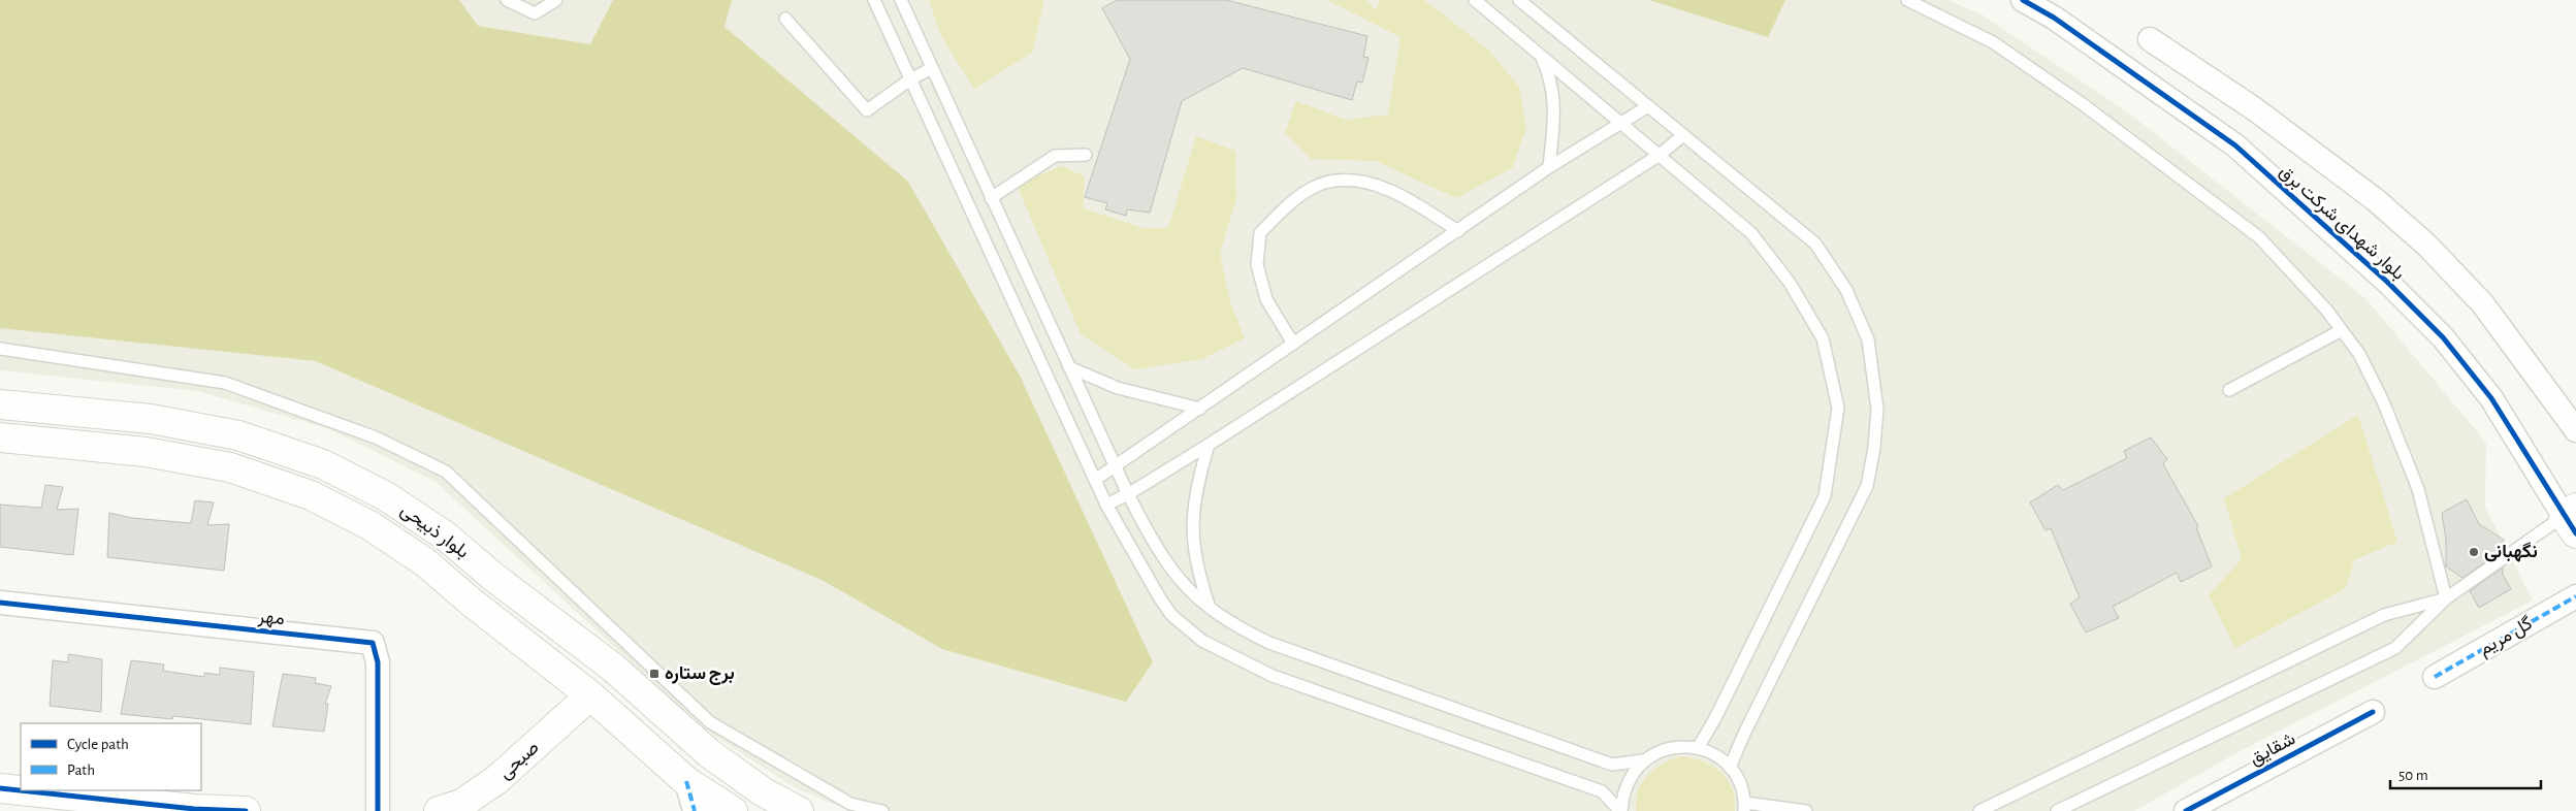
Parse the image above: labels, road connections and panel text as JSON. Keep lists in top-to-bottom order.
{
  "streets": {
    "main road": ["بلوار ذبیحی", "صبحی"],
    "street": [
      "بلوار شهدای شرکت برق",
      "مهر",
      "گل مریم",
      "شقایق"
    ]
  },
  "crossings": [
    ["بلوار ذبیحی", "صبحی"]
  ],
  "places": {
    "other": ["نگهبانی"],
    "transit": ["برج ستاره"]
  },
  "legend": ["Cycle path", "Path"],
  "scale_bar": "50 m"
}
